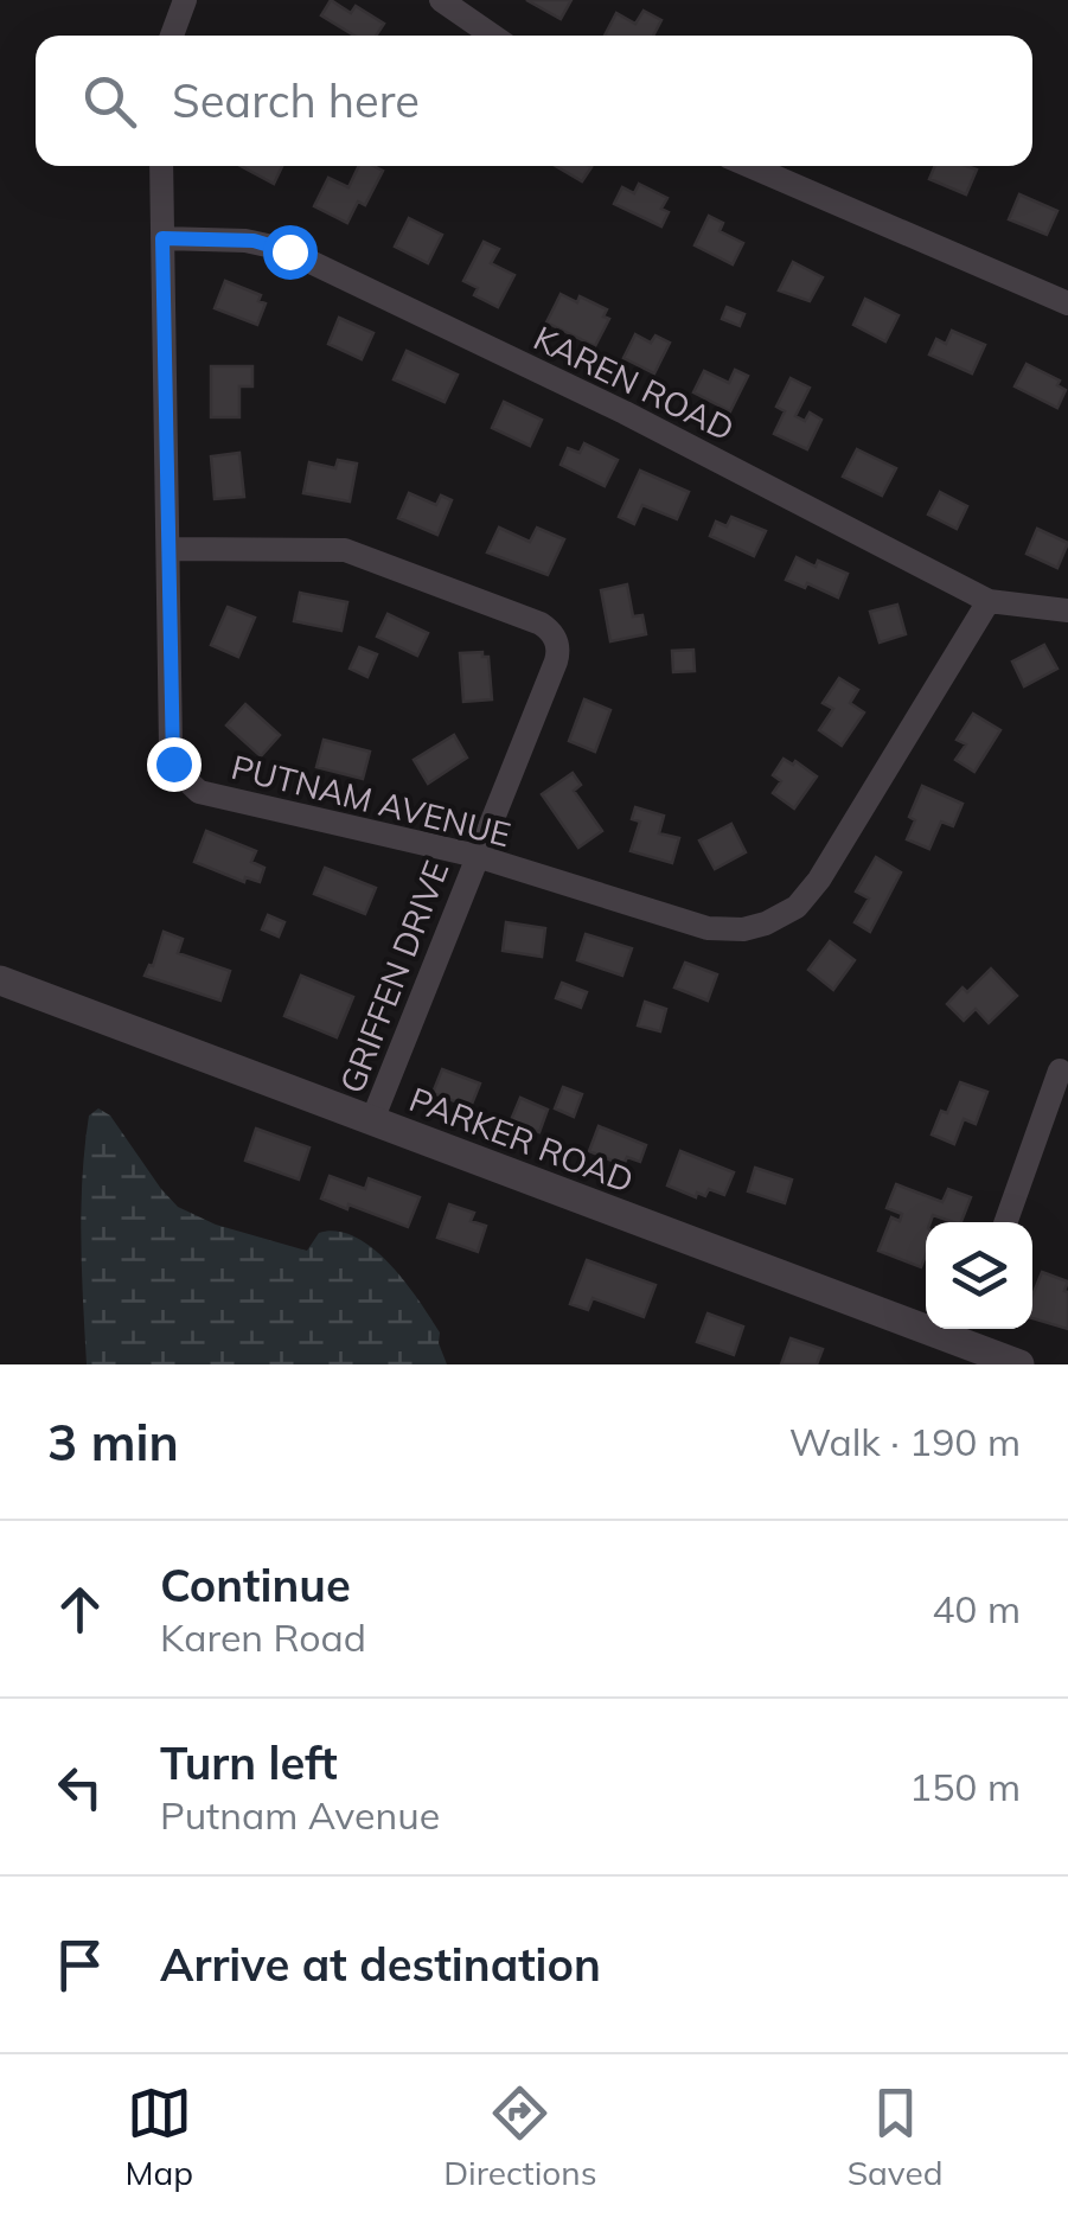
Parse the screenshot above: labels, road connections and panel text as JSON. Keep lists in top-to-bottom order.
{
  "streets": {
    "street": [
      "KAREN ROAD",
      "PUTNAM AVENUE",
      "GRIFFEN DRIVE",
      "PARKER ROAD"
    ]
  },
  "crossings": [
    ["KAREN ROAD", "PUTNAM AVENUE"],
    ["PUTNAM AVENUE", "GRIFFEN DRIVE"],
    ["GRIFFEN DRIVE", "PARKER ROAD"]
  ],
  "page": {
    "search": "Search here",
    "heading": ["3 min", "Walk · 190 m"],
    "list": [
      ["Continue", "Karen Road", "40 m"],
      ["Turn left", "Putnam Avenue", "150 m"],
      "Arrive at destination"
    ],
    "nav": ["Map", "Directions", "Saved"]
  }
}
